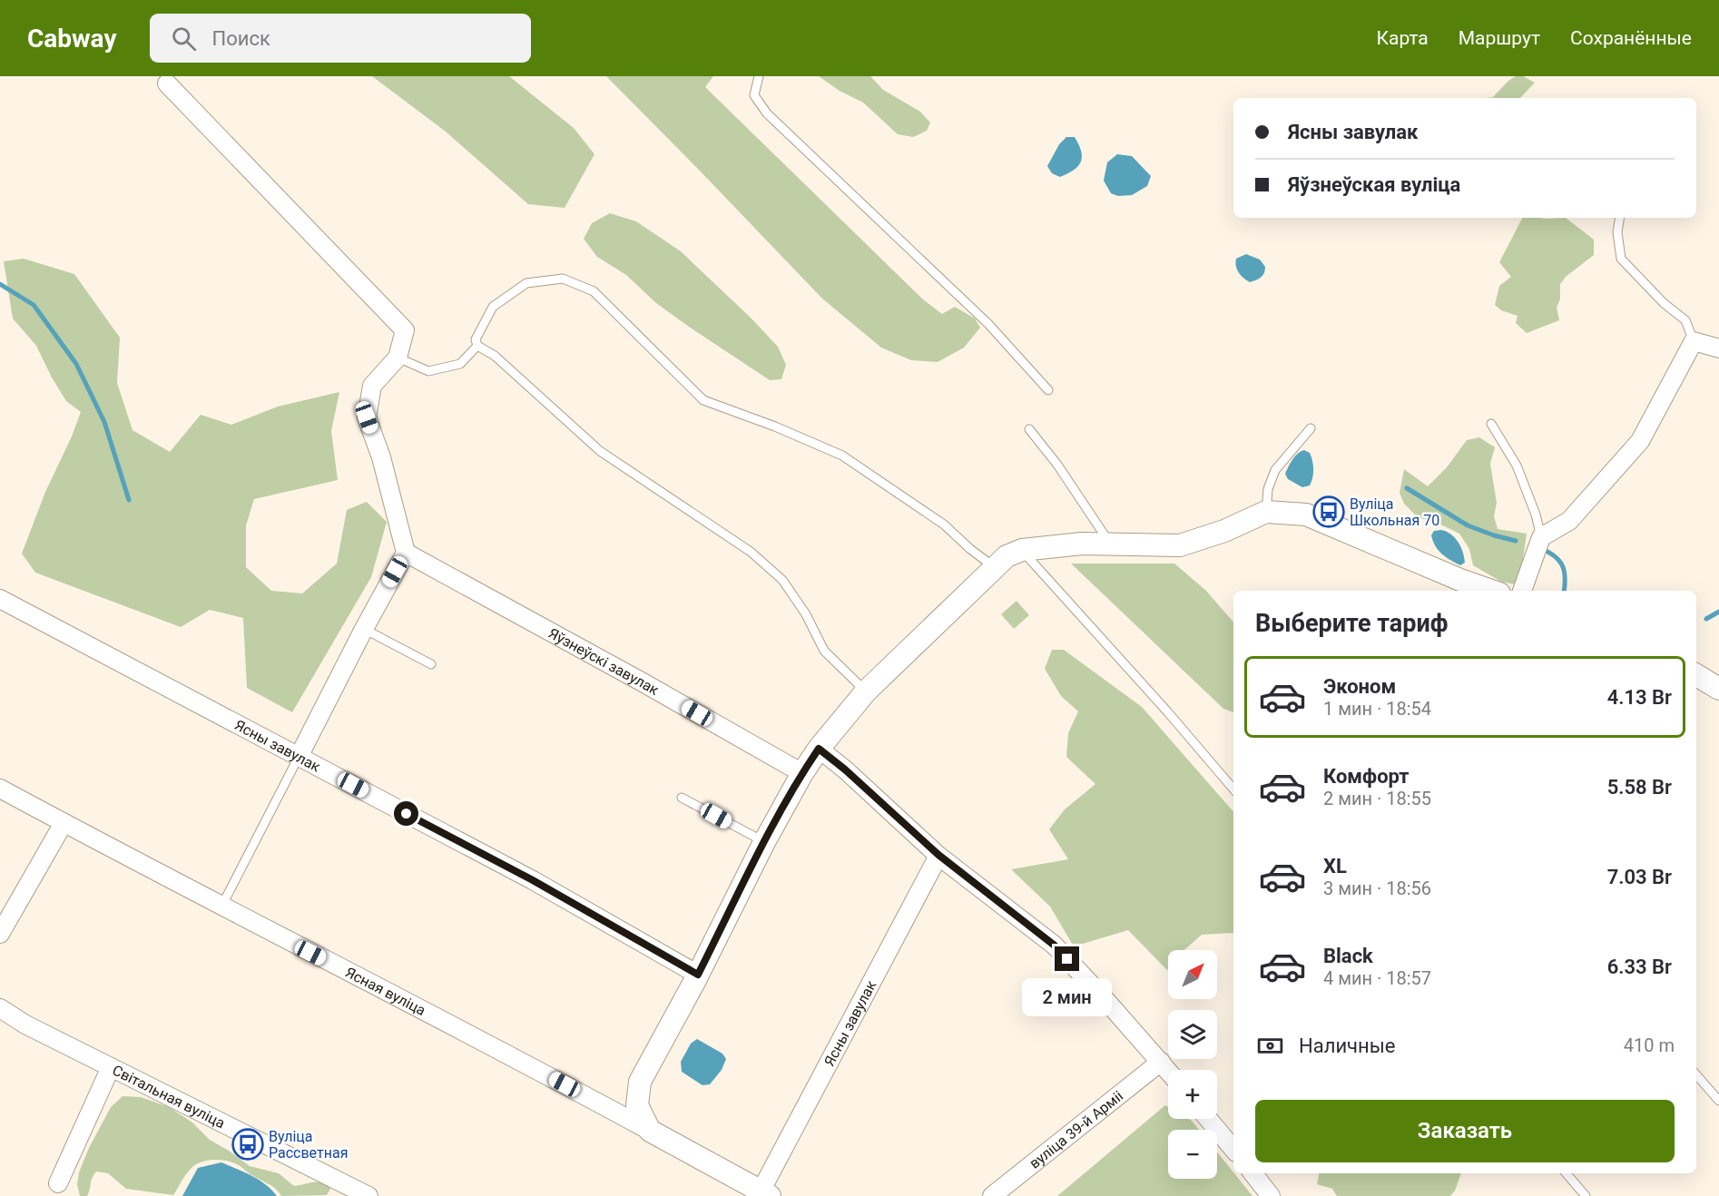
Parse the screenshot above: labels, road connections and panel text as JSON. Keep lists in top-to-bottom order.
{
  "streets": {
    "street": [
      "Яўзнеўскі завулак",
      "Ясны завулак",
      "Ясная вуліца",
      "Світальная вуліца",
      "вуліца 39-й Арміі"
    ]
  },
  "crossings": [
    ["Ясны завулак", "Ясная вуліца"]
  ],
  "places": {
    "bus stop": ["Вуліца Школьная 70", "Вуліца Рассветная"]
  },
  "north": "top right",
  "page": {
    "header": "Cabway",
    "search": "Поиск",
    "nav": ["Карта", "Маршрут", "Сохранённые"],
    "banner": ["Ясны завулак", "Яўзнеўская вуліца"],
    "heading": "Выберите тариф",
    "list": [
      {
        "name": "Эконом",
        "note": "1 мин · 18:54",
        "value": "4.13 Br"
      },
      {
        "name": "Комфорт",
        "note": "2 мин · 18:55",
        "value": "5.58 Br"
      },
      {
        "name": "XL",
        "note": "3 мин · 18:56",
        "value": "7.03 Br"
      },
      {
        "name": "Black",
        "note": "4 мин · 18:57",
        "value": "6.33 Br"
      }
    ],
    "map_buttons": ["+", "−"],
    "bubble": "2 мин",
    "pay": ["Наличные", "410 m"],
    "buttons": "Заказать"
  }
}
